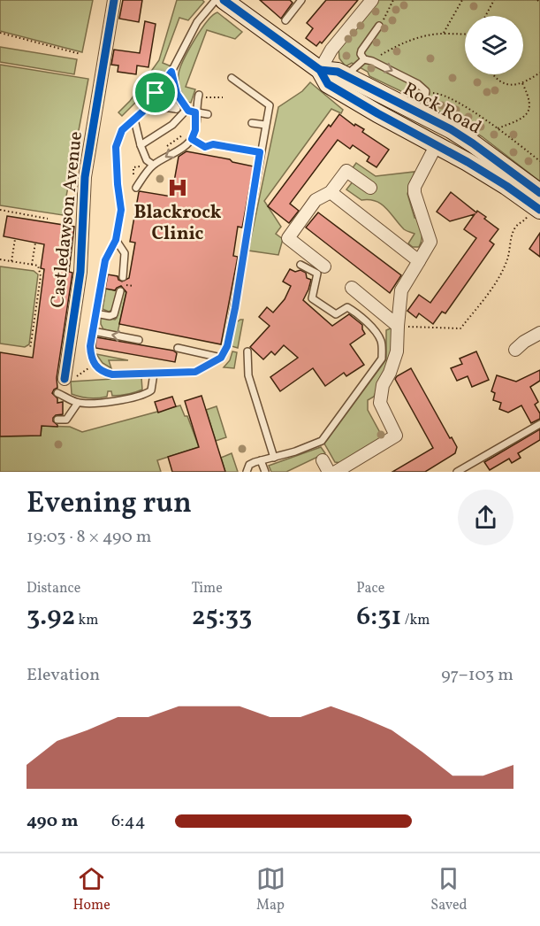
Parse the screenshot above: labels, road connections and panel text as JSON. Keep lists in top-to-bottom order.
{
  "streets": {
    "main road": ["Rock Road"],
    "street": ["Castledawson Avenue"]
  },
  "places": {
    "hospital": ["Blackrock Clinic"]
  },
  "page": {
    "heading": ["Evening run", "19:03 · 8 × 490 m"],
    "stats": [
      ["Distance", "3.92 km"],
      ["Time", "25:33"],
      ["Pace", "6:31 /km"]
    ],
    "chart": ["Elevation", "97–103 m"],
    "list": [
      {
        "name": "490 m",
        "note": "6:44"
      }
    ],
    "tabs": ["Home", "Map", "Saved"]
  }
}
